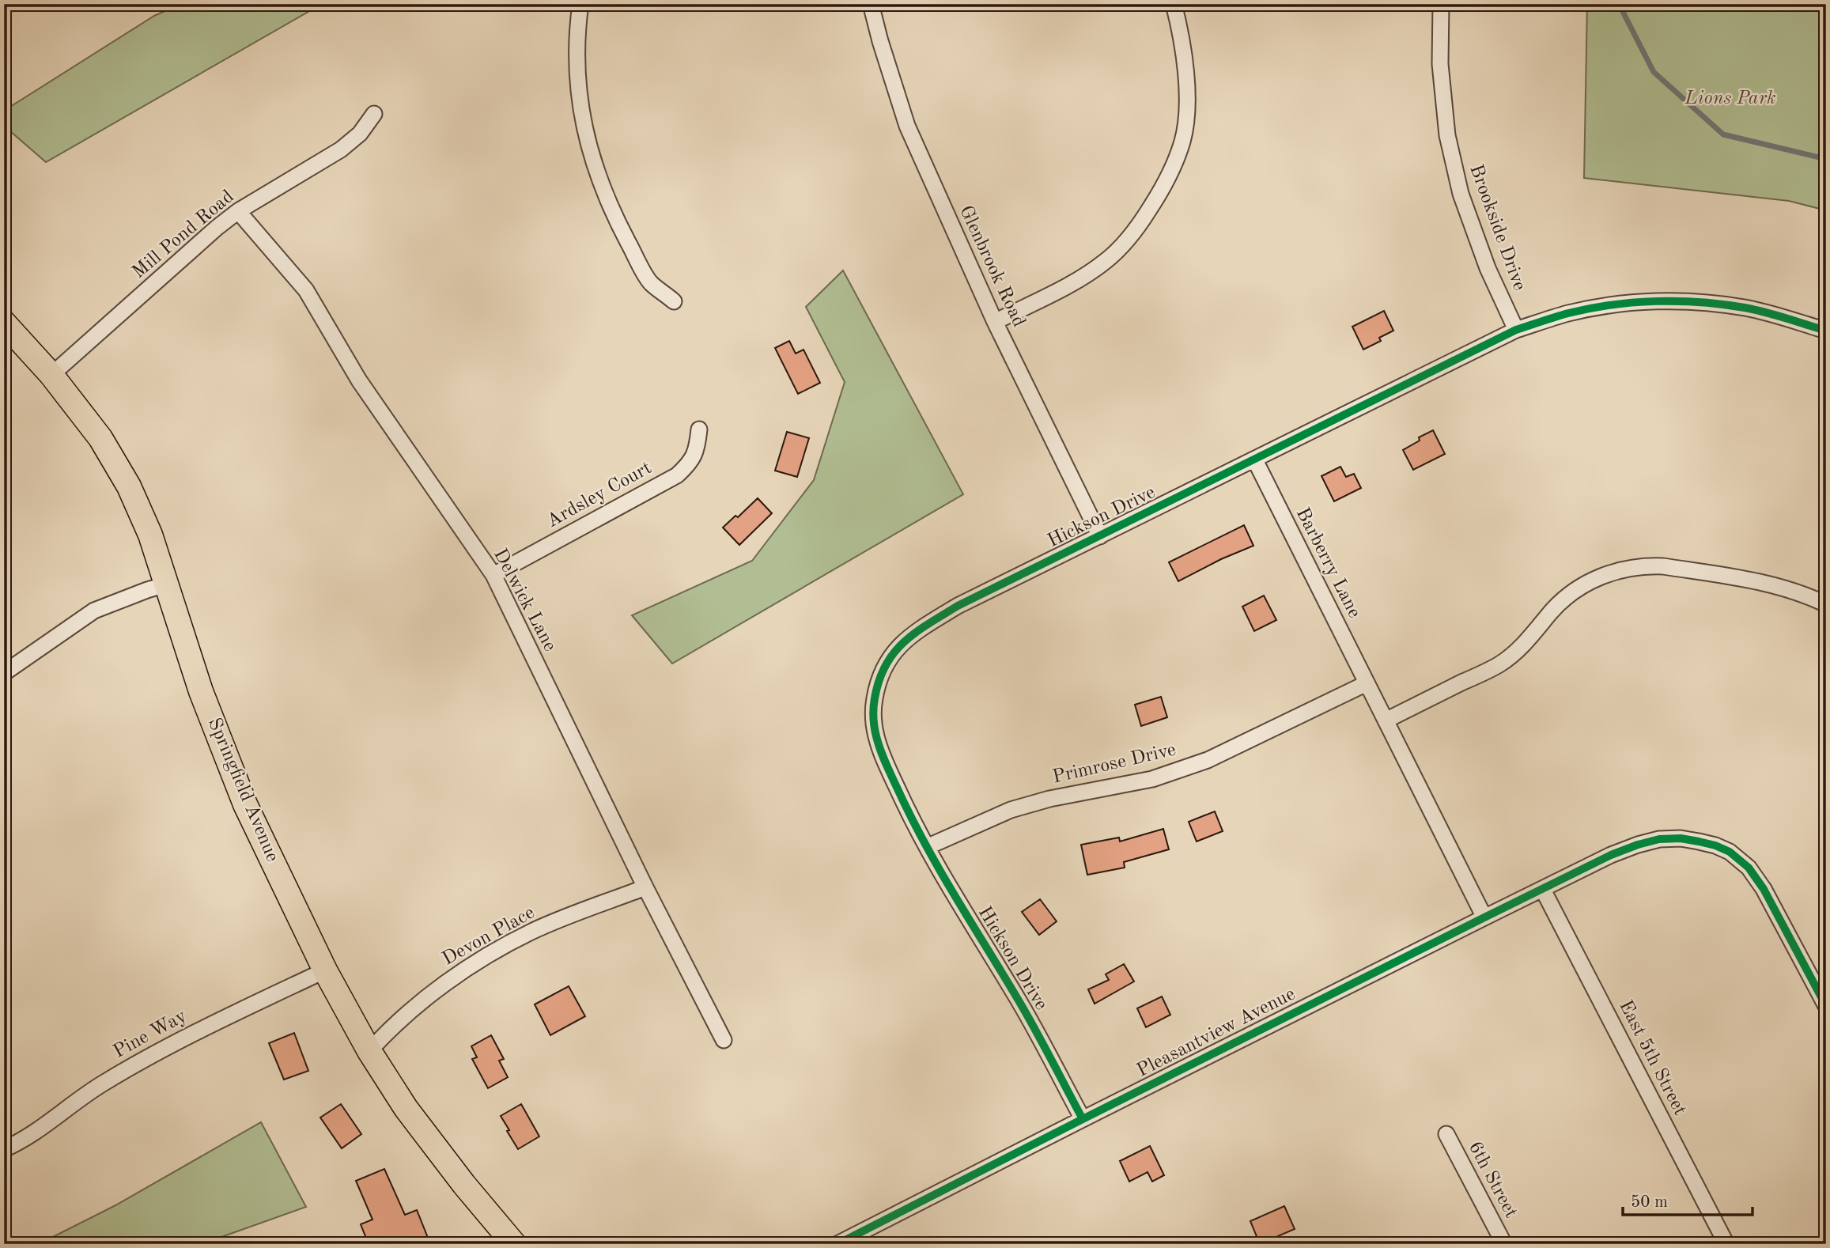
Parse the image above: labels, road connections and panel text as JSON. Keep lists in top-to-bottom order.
{
  "streets": {
    "main road": ["Springfield Avenue"],
    "street": [
      "Brookside Drive",
      "Mill Pond Road",
      "Glenbrook Road",
      "Ardsley Court",
      "Hickson Drive",
      "Barberry Lane",
      "Delwick Lane",
      "Primrose Drive",
      "Devon Place",
      "Pleasantview Avenue",
      "Pine Way",
      "East 5th Street",
      "6th Street"
    ]
  },
  "crossings": [
    ["Brookside Drive", "Hickson Drive"],
    ["Mill Pond Road", "Delwick Lane"],
    ["Mill Pond Road", "Springfield Avenue"],
    ["Glenbrook Road", "Hickson Drive"],
    ["Ardsley Court", "Delwick Lane"],
    ["Hickson Drive", "Barberry Lane"],
    ["Hickson Drive", "Primrose Drive"],
    ["Hickson Drive", "Pleasantview Avenue"],
    ["Barberry Lane", "Primrose Drive"],
    ["Delwick Lane", "Devon Place"],
    ["Springfield Avenue", "Devon Place"],
    ["Springfield Avenue", "Pine Way"],
    ["Pleasantview Avenue", "East 5th Street"]
  ],
  "parks": ["Lions Park"],
  "scale_bar": "50 m"
}
